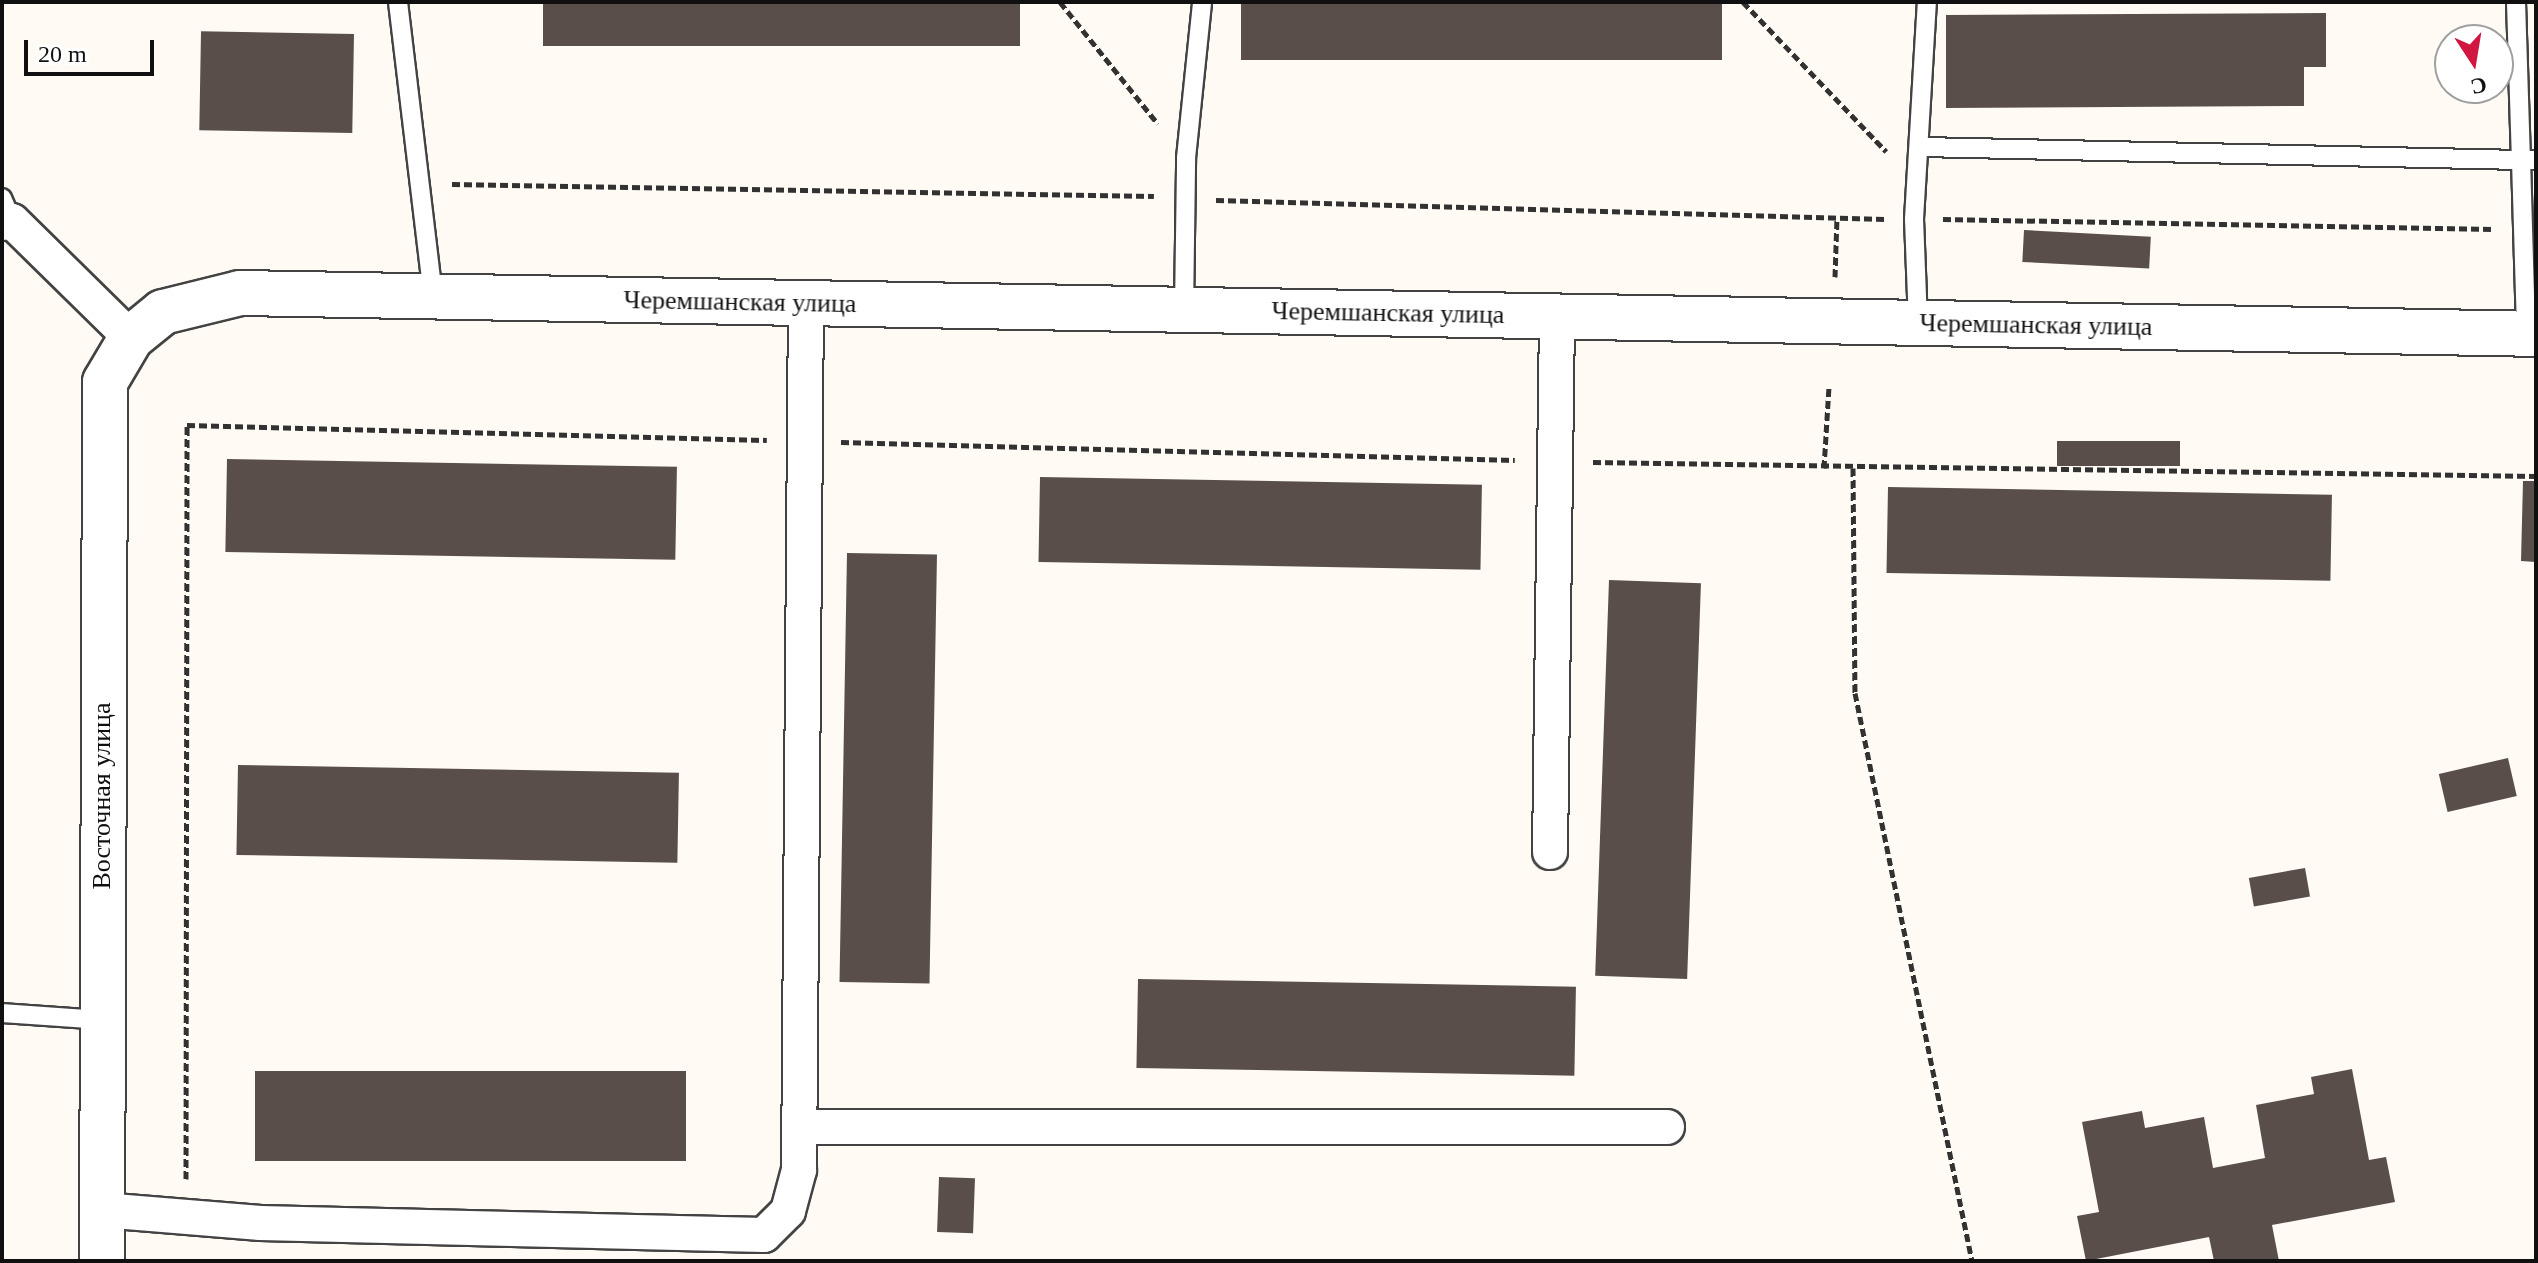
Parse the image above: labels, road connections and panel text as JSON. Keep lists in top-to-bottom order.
{
  "streets": {
    "street": ["Черемшанская улица", "Восточная улица"]
  },
  "crossings": [
    ["Черемшанская улица", "Восточная улица"]
  ],
  "scale_bar": "20 m",
  "north": "bottom"
}
